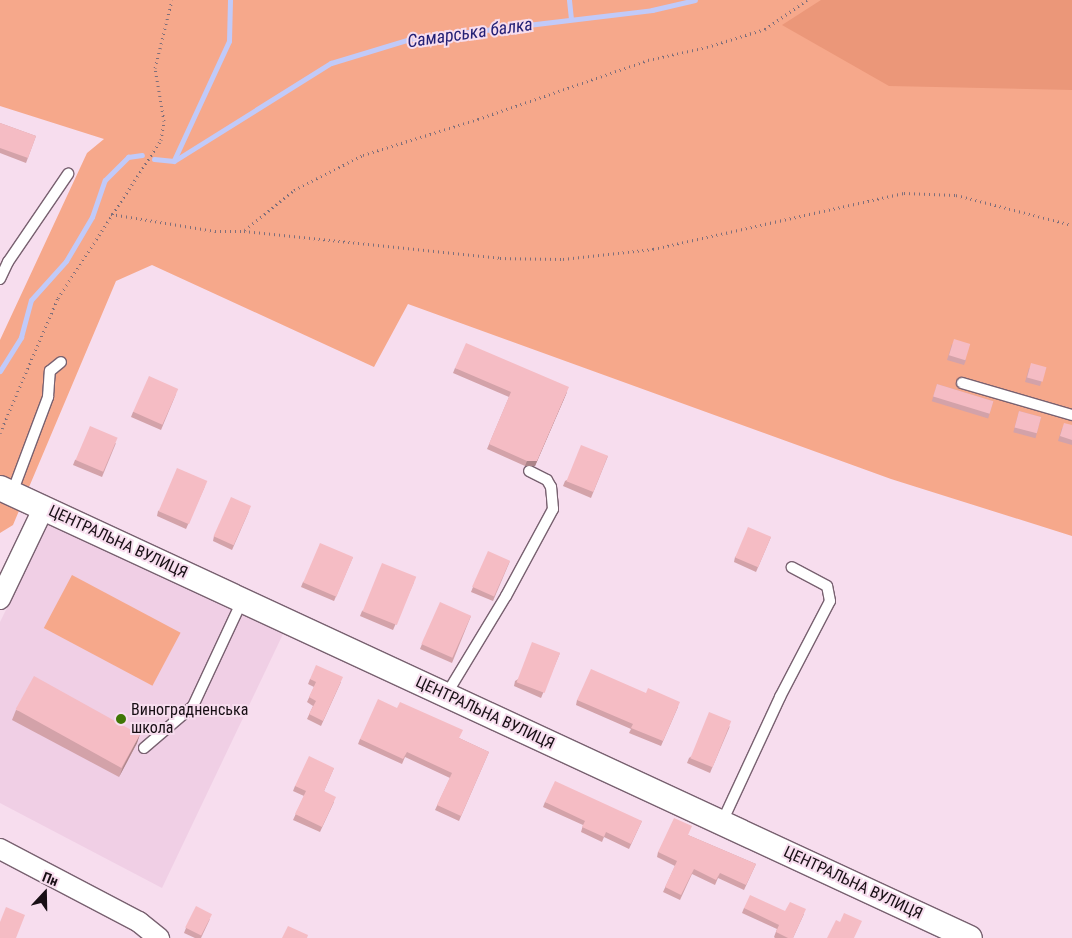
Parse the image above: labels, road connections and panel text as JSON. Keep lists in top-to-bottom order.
{
  "streets": {
    "street": ["ЦЕНТРАЛЬНА ВУЛИЦЯ"]
  },
  "water": ["Самарська балка"],
  "places": ["Виноградненська школа"],
  "north": "top"
}
